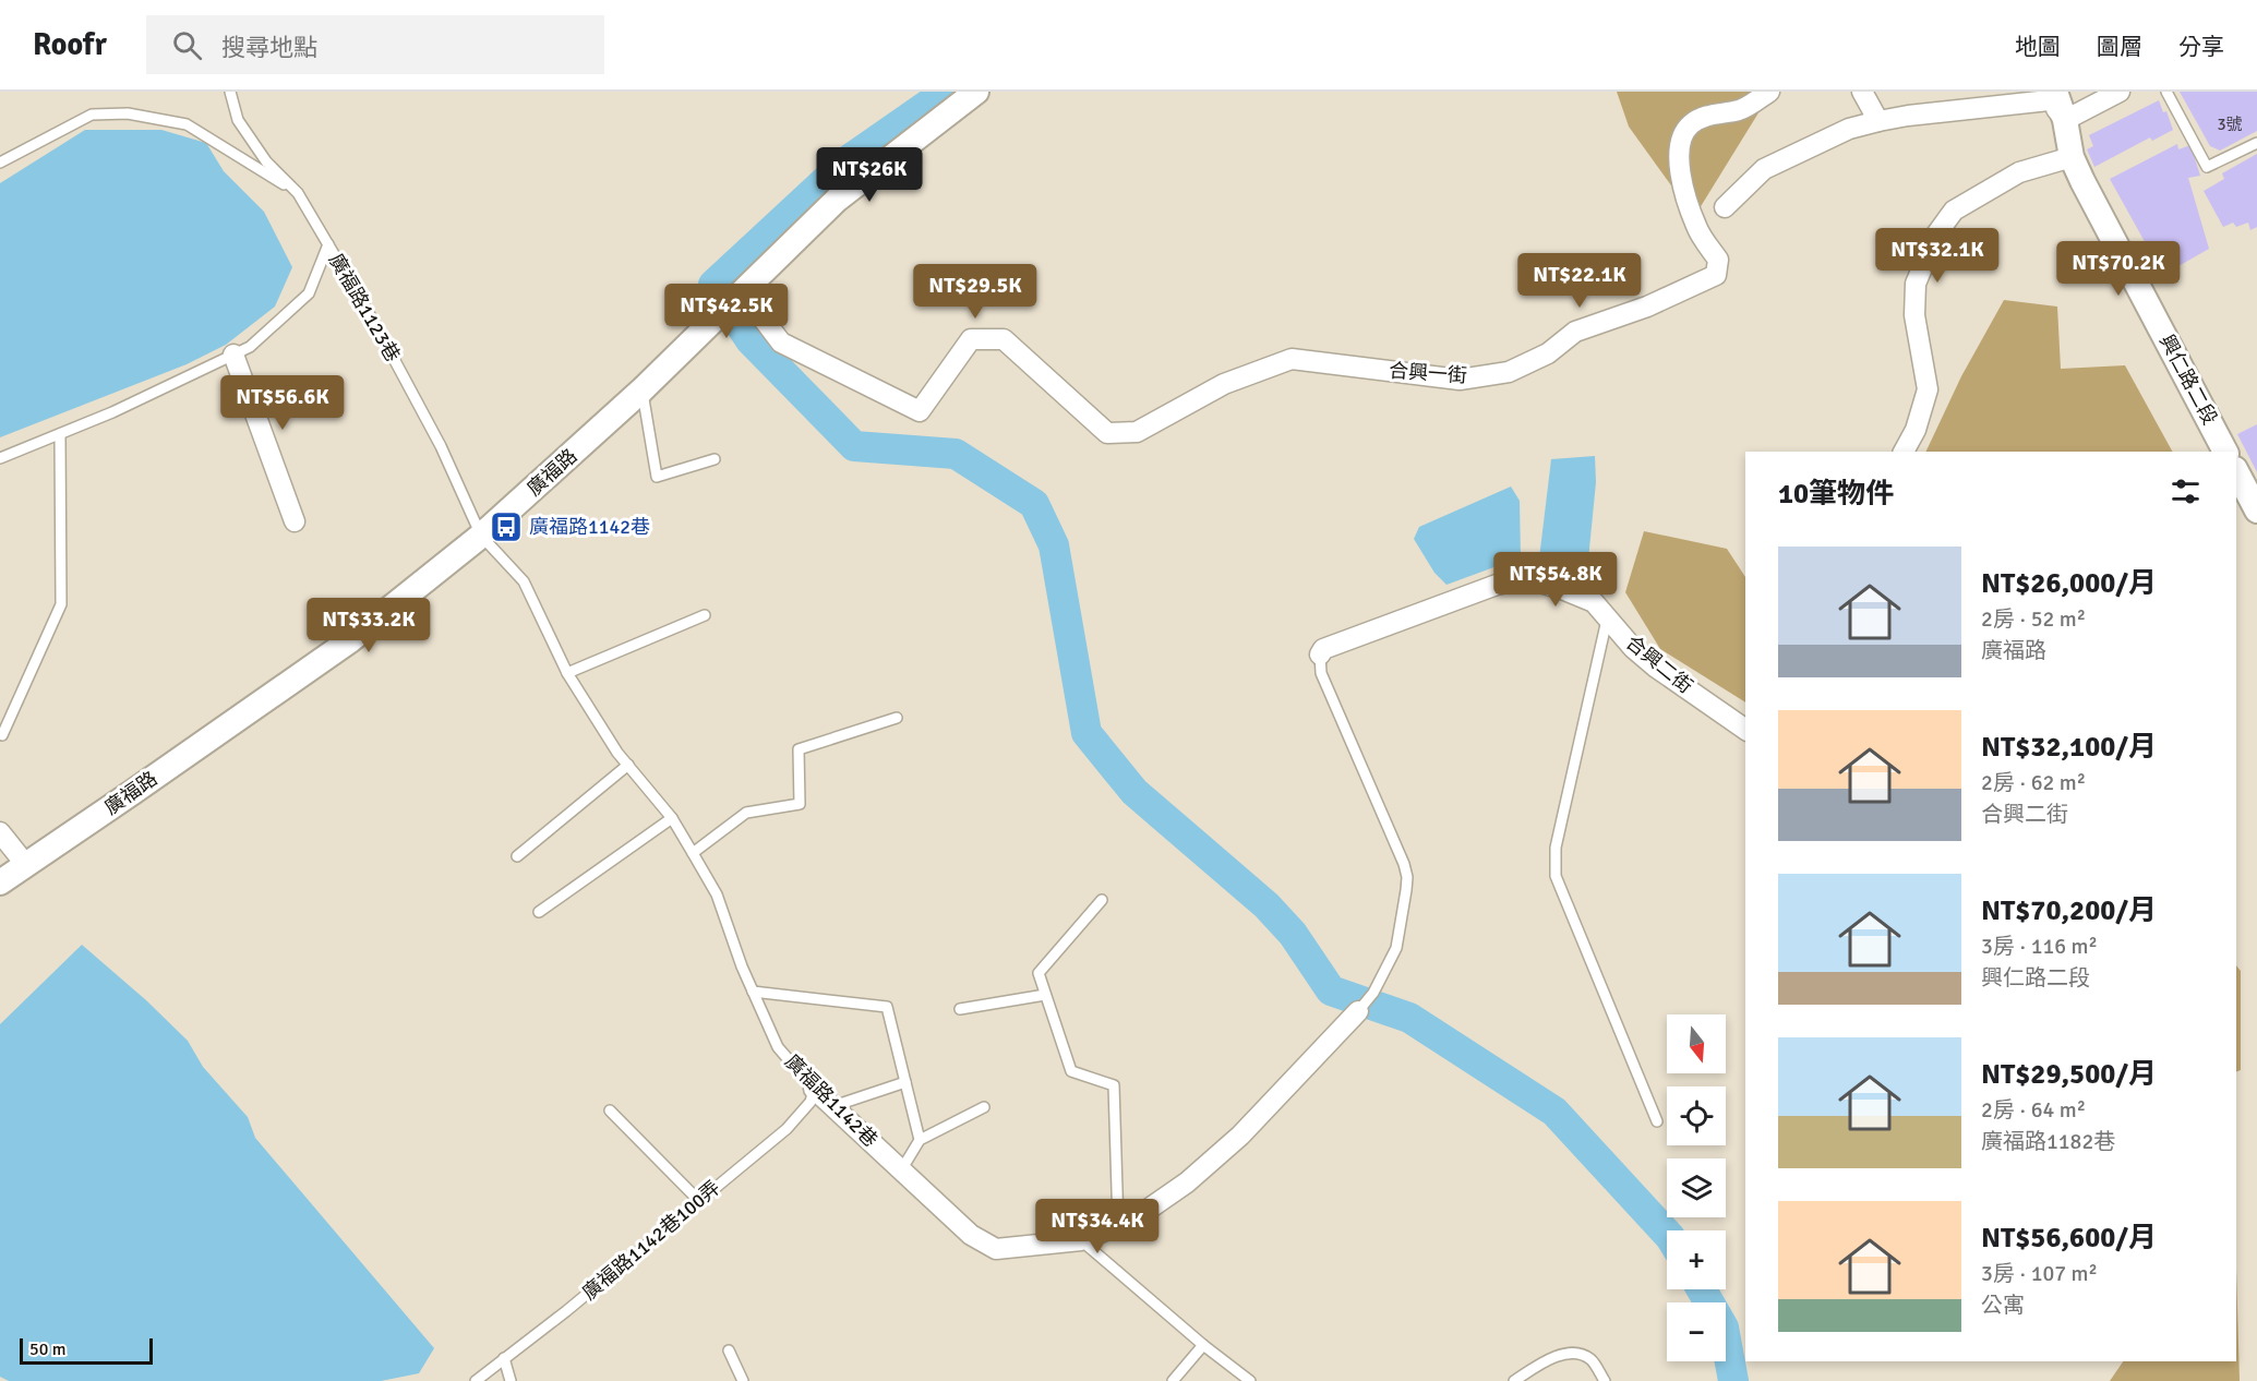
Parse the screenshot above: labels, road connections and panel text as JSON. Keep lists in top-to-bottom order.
{
  "streets": {
    "street": [
      "合興一街",
      "興仁路二段",
      "廣福路",
      "合興二街",
      "廣福路1142巷"
    ],
    "lane": ["廣福路1123巷", "廣福路1142巷100弄"]
  },
  "crossings": [
    ["廣福路1123巷", "廣福路"],
    ["廣福路1123巷", "廣福路1142巷"],
    ["合興一街", "廣福路"],
    ["廣福路", "廣福路1142巷"],
    ["廣福路1142巷", "廣福路1142巷100弄"]
  ],
  "places": {
    "bus stop": ["廣福路1142巷"]
  },
  "house_numbers": ["3號"],
  "scale_bar": "50 m",
  "north": "bottom",
  "page": {
    "header": "Roofr",
    "search": "搜尋地點",
    "nav": ["地圖", "圖層", "分享"],
    "price": [
      "NT$26K",
      "NT$32.1K",
      "NT$70.2K",
      "NT$22.1K",
      "NT$29.5K",
      "NT$42.5K",
      "NT$56.6K",
      "NT$54.8K",
      "NT$33.2K",
      "NT$34.4K"
    ],
    "heading": "10筆物件",
    "list": [
      {
        "name": "NT$26,000/月",
        "note": "2房 · 52 m² · 廣福路"
      },
      {
        "name": "NT$32,100/月",
        "note": "2房 · 62 m² · 合興二街"
      },
      {
        "name": "NT$70,200/月",
        "note": "3房 · 116 m² · 興仁路二段"
      },
      {
        "name": "NT$29,500/月",
        "note": "2房 · 64 m² · 廣福路1182巷"
      },
      {
        "name": "NT$56,600/月",
        "note": "3房 · 107 m² · 公寓"
      }
    ],
    "map_buttons": ["+", "−"],
    "scale": "50 m"
  }
}
